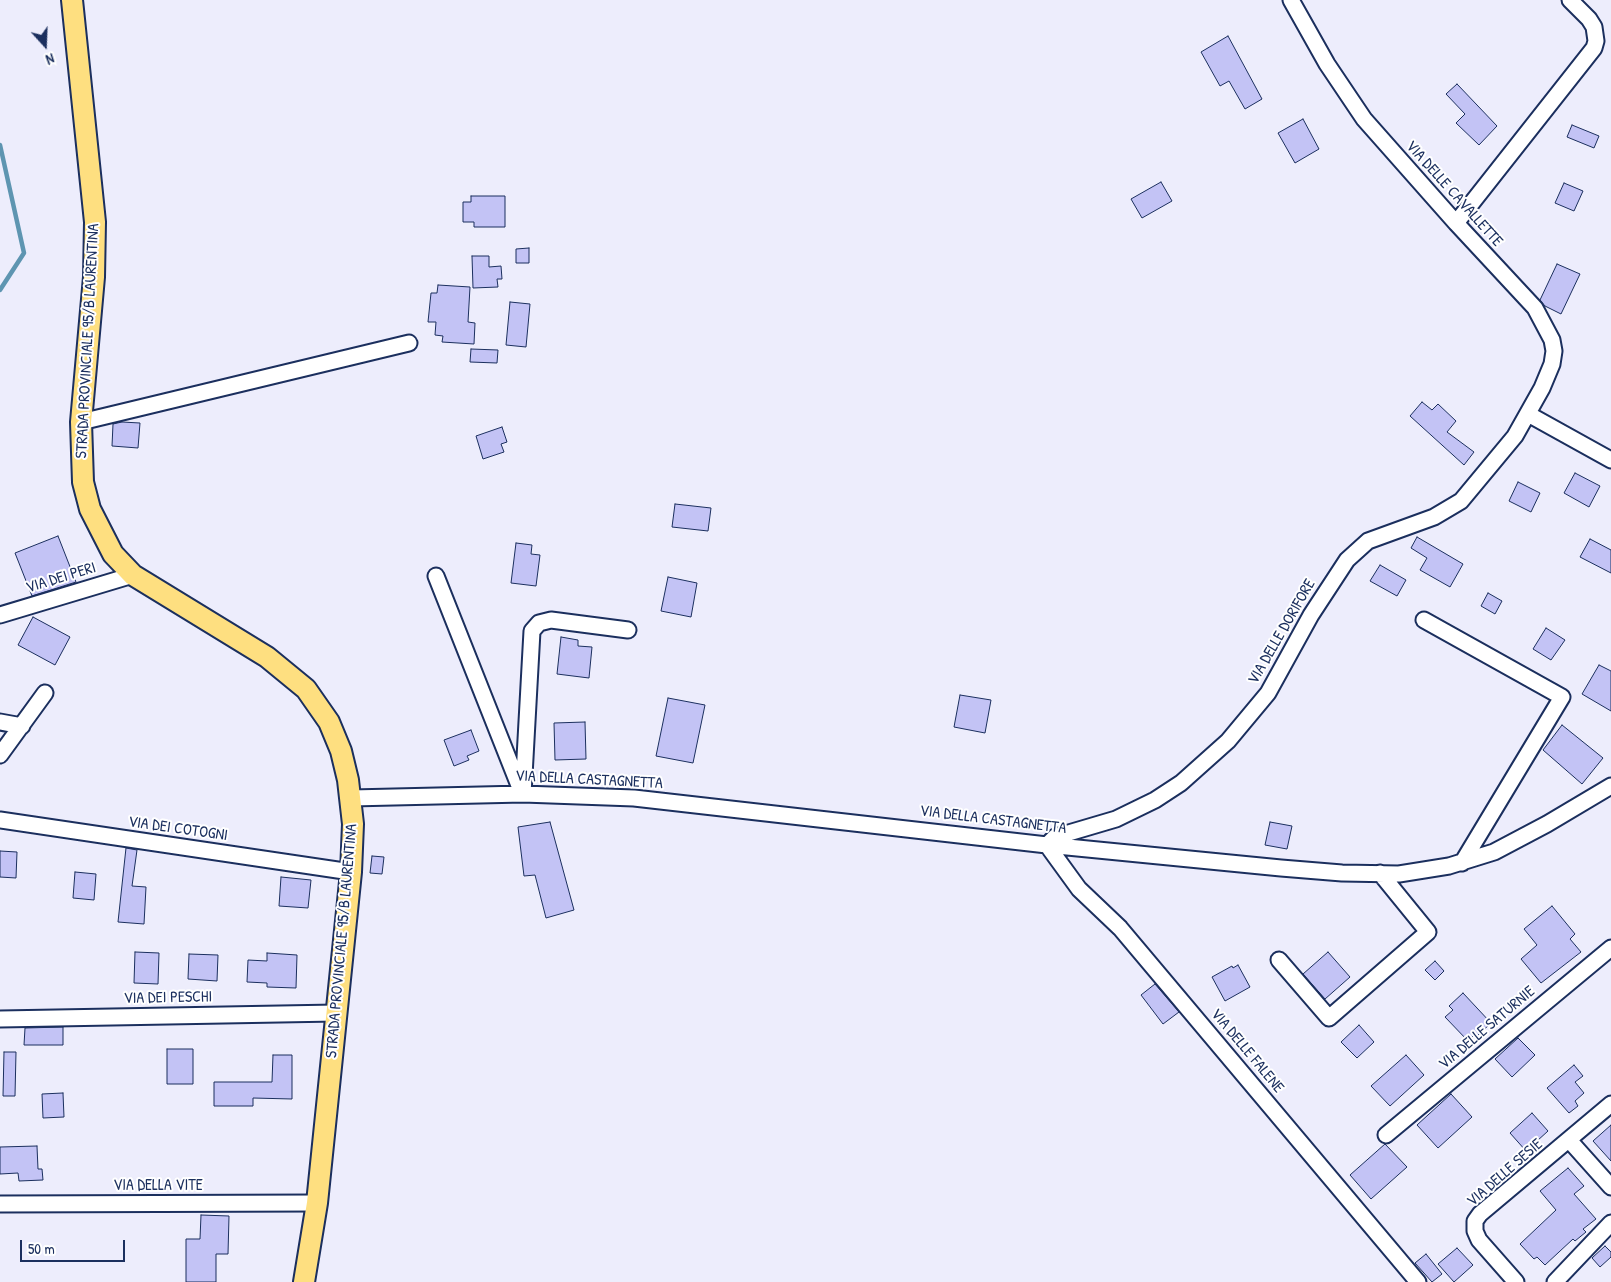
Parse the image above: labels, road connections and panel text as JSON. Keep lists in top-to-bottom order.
{
  "streets": {
    "main road": ["STRADA PROVINCIALE 95/B LAURENTINA"],
    "street": [
      "VIA DELLE CAVALLETTE",
      "VIA DEI PERI",
      "VIA DELLE DORIFORE",
      "VIA DELLA CASTAGNETTA",
      "VIA DEI COTOGNI",
      "VIA DEI PESCHI",
      "VIA DELLE SATURNIE",
      "VIA DELLE FALENE",
      "VIA DELLE SESIE",
      "VIA DELLA VITE"
    ]
  },
  "crossings": [
    ["VIA DELLE CAVALLETTE", "VIA DELLE DORIFORE"],
    ["STRADA PROVINCIALE 95/B LAURENTINA", "VIA DEI PERI"],
    ["STRADA PROVINCIALE 95/B LAURENTINA", "VIA DELLA CASTAGNETTA"],
    ["STRADA PROVINCIALE 95/B LAURENTINA", "VIA DEI COTOGNI"],
    ["STRADA PROVINCIALE 95/B LAURENTINA", "VIA DEI PESCHI"],
    ["STRADA PROVINCIALE 95/B LAURENTINA", "VIA DELLA VITE"],
    ["VIA DELLE DORIFORE", "VIA DELLA CASTAGNETTA"],
    ["VIA DELLE DORIFORE", "VIA DELLE FALENE"],
    ["VIA DELLA CASTAGNETTA", "VIA DELLE FALENE"]
  ],
  "scale_bar": "50 m",
  "north": "bottom"
}
